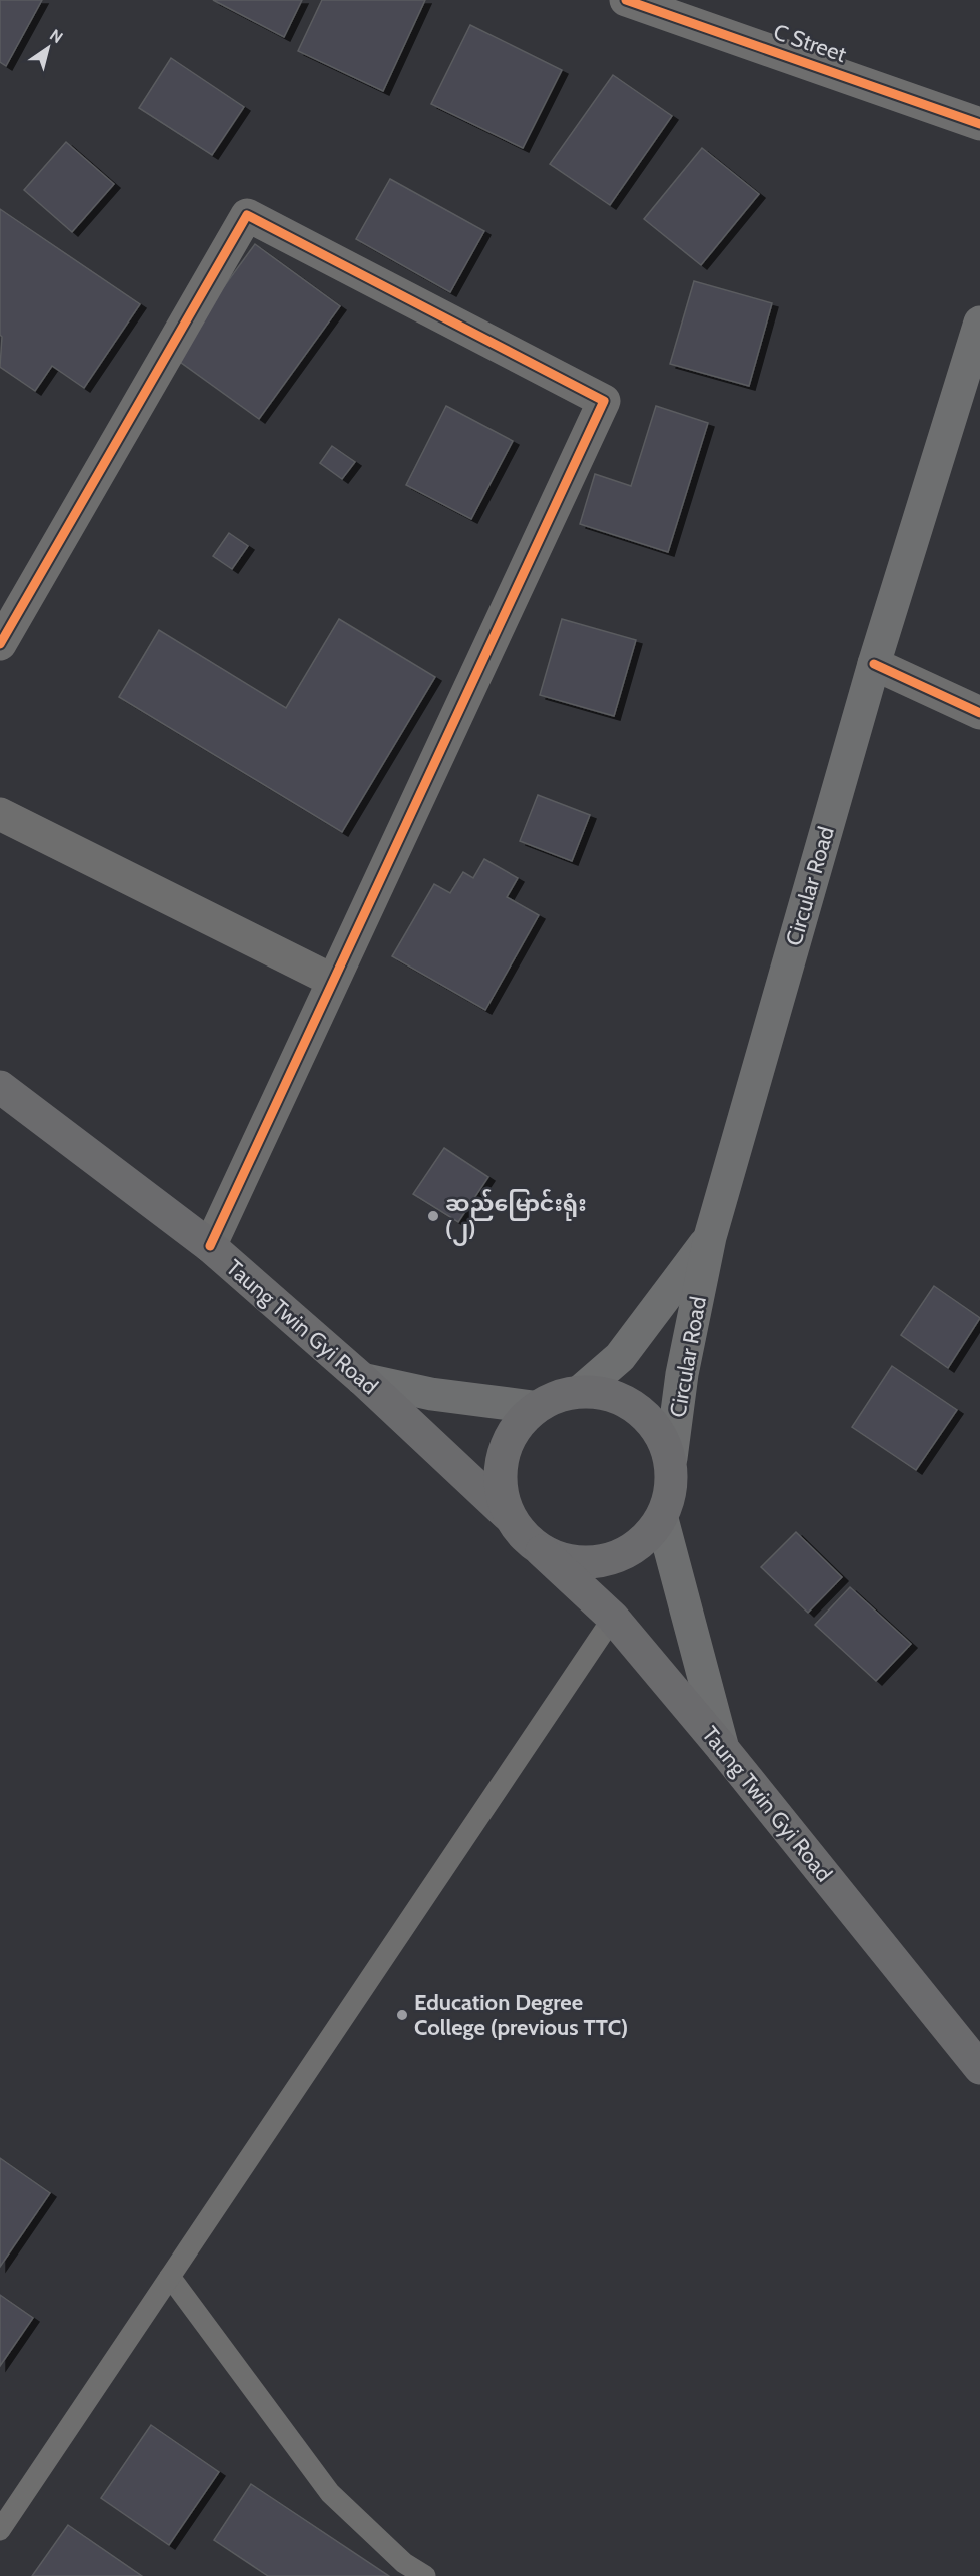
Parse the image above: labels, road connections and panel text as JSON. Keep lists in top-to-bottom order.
{
  "streets": {
    "highway": ["Taung Twin Gyi Road"],
    "main road": ["Circular Road"],
    "street": ["C Street"]
  },
  "crossings": [
    ["Circular Road", "Taung Twin Gyi Road"]
  ],
  "places": ["ဆည်မြောင်းရုံး (၂)", "Education Degree College (previous TTC)"],
  "north": "top right"
}
